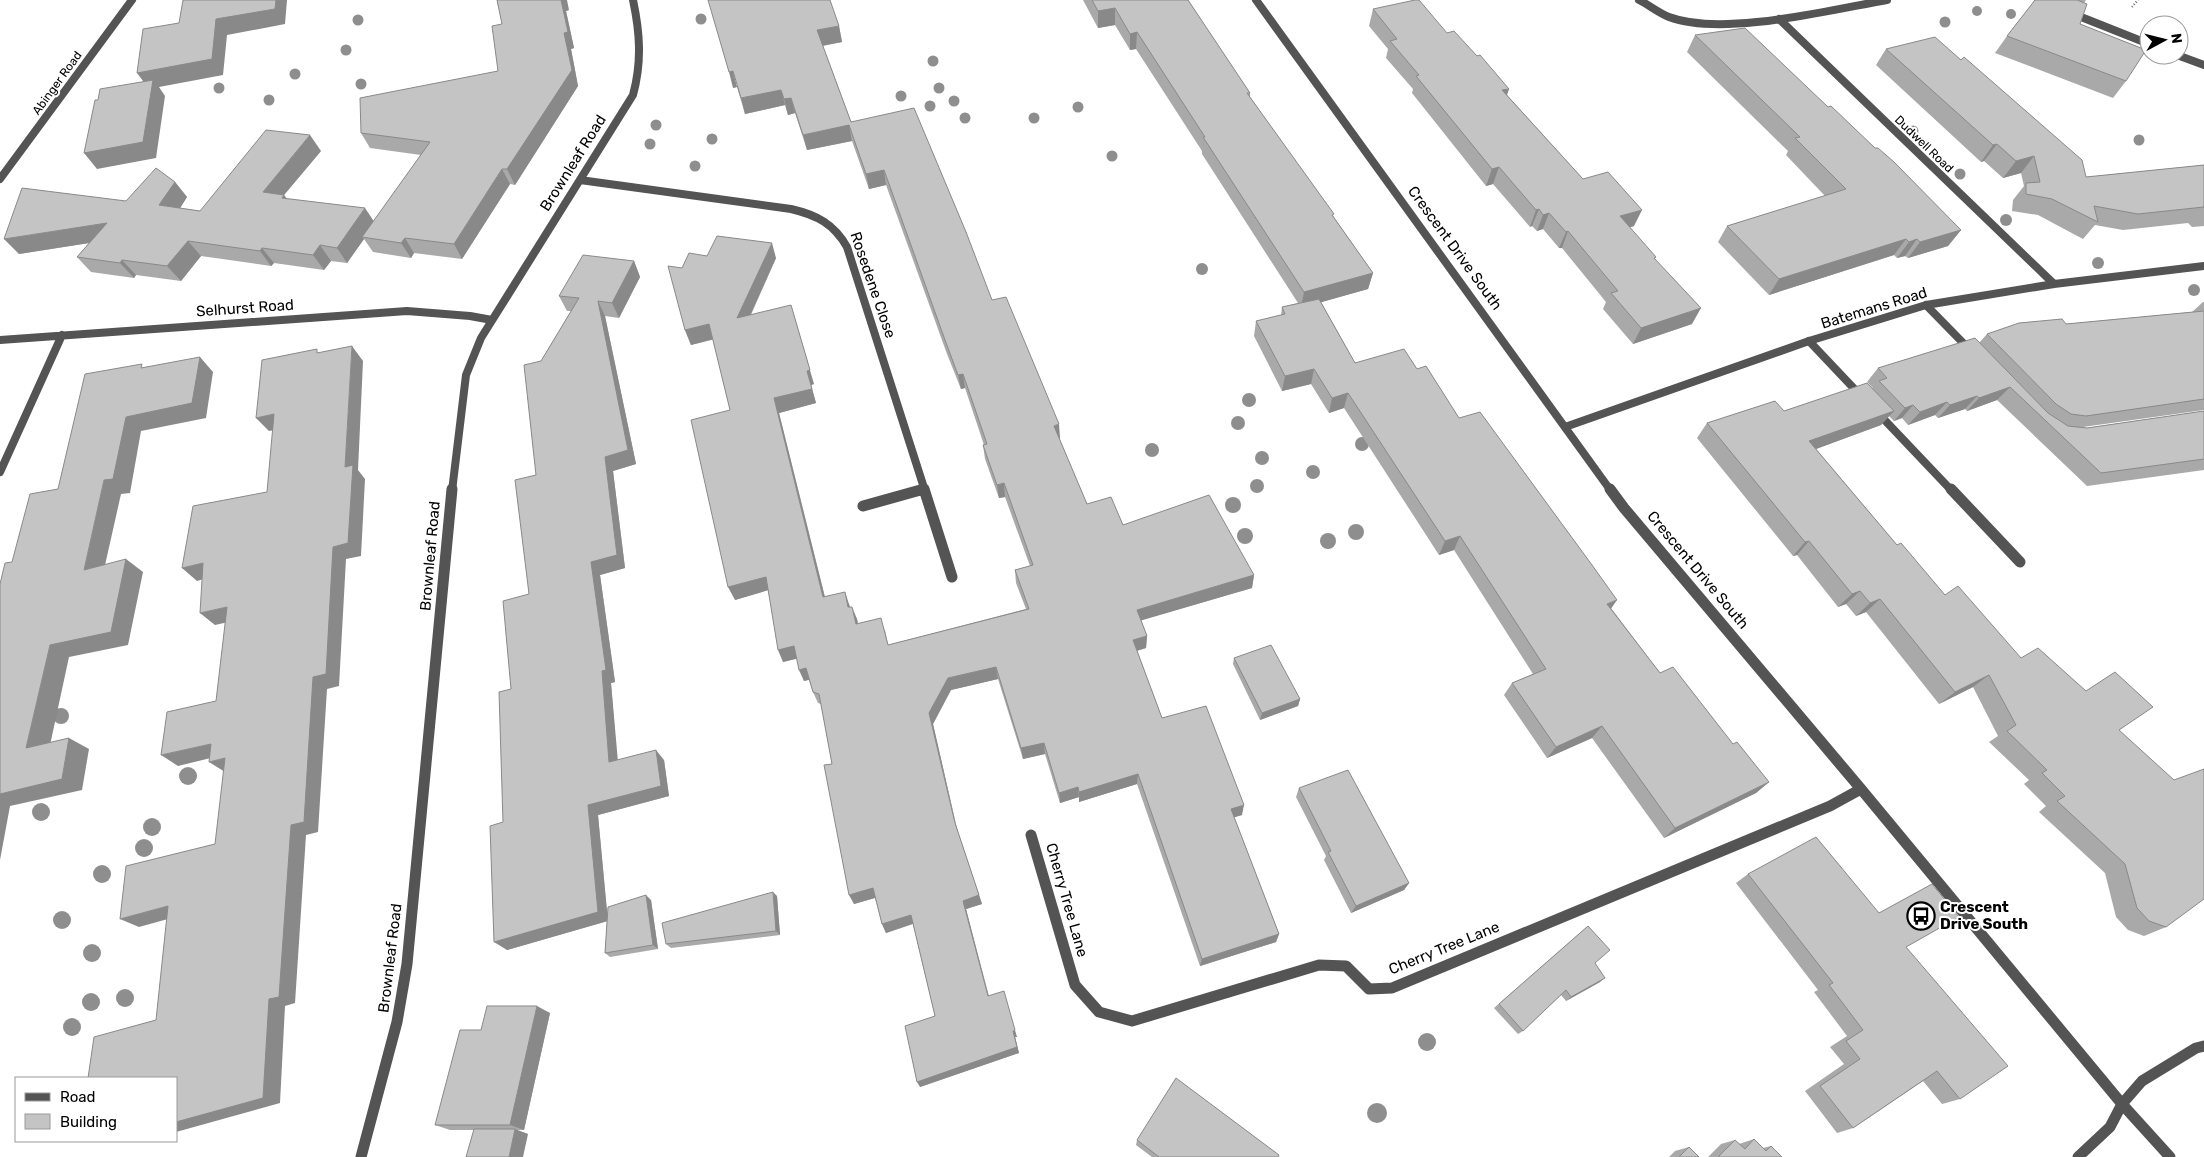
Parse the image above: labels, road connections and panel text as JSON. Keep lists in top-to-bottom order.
{
  "streets": {
    "street": [
      "Abinger Road",
      "Dudwell Road",
      "Brownleaf Road",
      "Crescent Drive South",
      "Rosedene Close",
      "Selhurst Road",
      "Batemans Road",
      "Cherry Tree Lane"
    ]
  },
  "crossings": [
    ["Dudwell Road", "Batemans Road"],
    ["Brownleaf Road", "Rosedene Close"],
    ["Brownleaf Road", "Selhurst Road"],
    ["Crescent Drive South", "Batemans Road"],
    ["Crescent Drive South", "Cherry Tree Lane"]
  ],
  "places": {
    "bus stop": ["Crescent Drive South"]
  },
  "legend": ["Road", "Building"],
  "north": "right"
}
